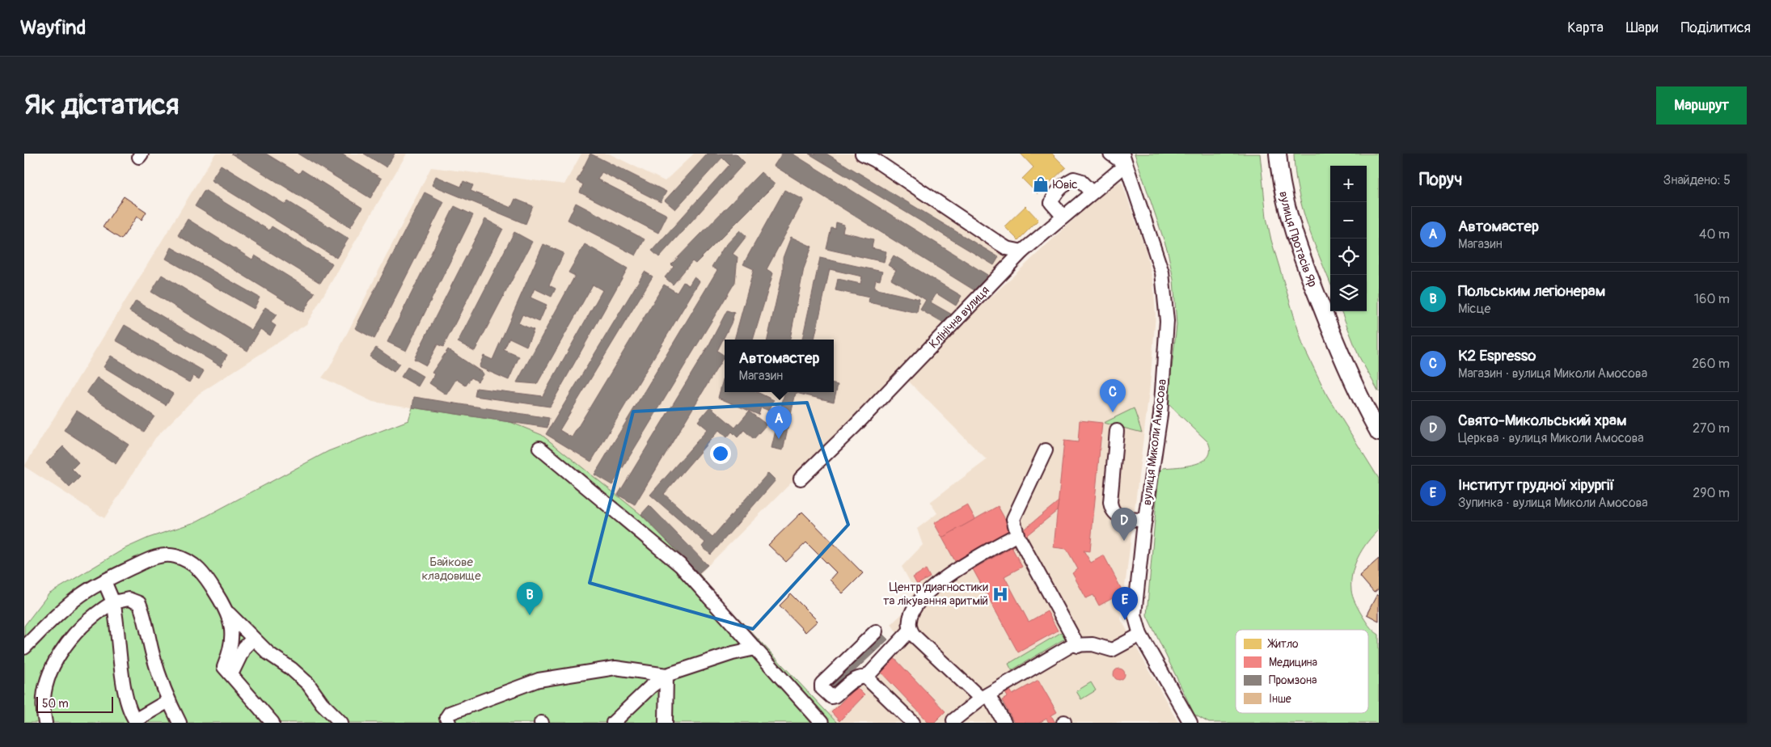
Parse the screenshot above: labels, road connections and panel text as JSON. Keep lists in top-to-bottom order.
{
  "streets": {
    "main road": ["вулиця Протасів Яр"],
    "street": ["Клінічна вулиця", "вулиця Миколи Амосова"]
  },
  "crossings": [
    ["Клінічна вулиця", "вулиця Миколи Амосова"]
  ],
  "parks": ["Байкове кладовище"],
  "places": {
    "shop": ["Ювіс"],
    "hospital": ["Центр диагностики та лікування аритмій"]
  },
  "legend": [
    "Житло",
    "Медицина",
    "Промзона",
    "Інше"
  ],
  "scale_bar": "50 m",
  "page": {
    "header": "Wayfind",
    "nav": ["Карта", "Шари", "Поділитися"],
    "buttons": "Маршрут",
    "title": "Як дістатися",
    "heading": ["Поруч", "Знайдено: 5"],
    "map_buttons": ["+", "−"],
    "list": [
      {
        "mark": "A",
        "name": "Автомастер",
        "note": "Магазин",
        "value": "40 m"
      },
      {
        "mark": "B",
        "name": "Польським легіонерам",
        "note": "Місце",
        "value": "160 m"
      },
      {
        "mark": "C",
        "name": "K2 Espresso",
        "note": "Магазин · вулиця Миколи Амосова",
        "value": "260 m"
      },
      {
        "mark": "D",
        "name": "Свято-Микольський храм",
        "note": "Церква · вулиця Миколи Амосова",
        "value": "270 m"
      },
      {
        "mark": "E",
        "name": "Інститут грудної хірургії",
        "note": "Зупинка · вулиця Миколи Амосова",
        "value": "290 m"
      }
    ],
    "popup": ["Автомастер", "Магазин"],
    "pins": [
      "C",
      "A",
      "D",
      "B",
      "E"
    ],
    "scale": "50 m"
  }
}
